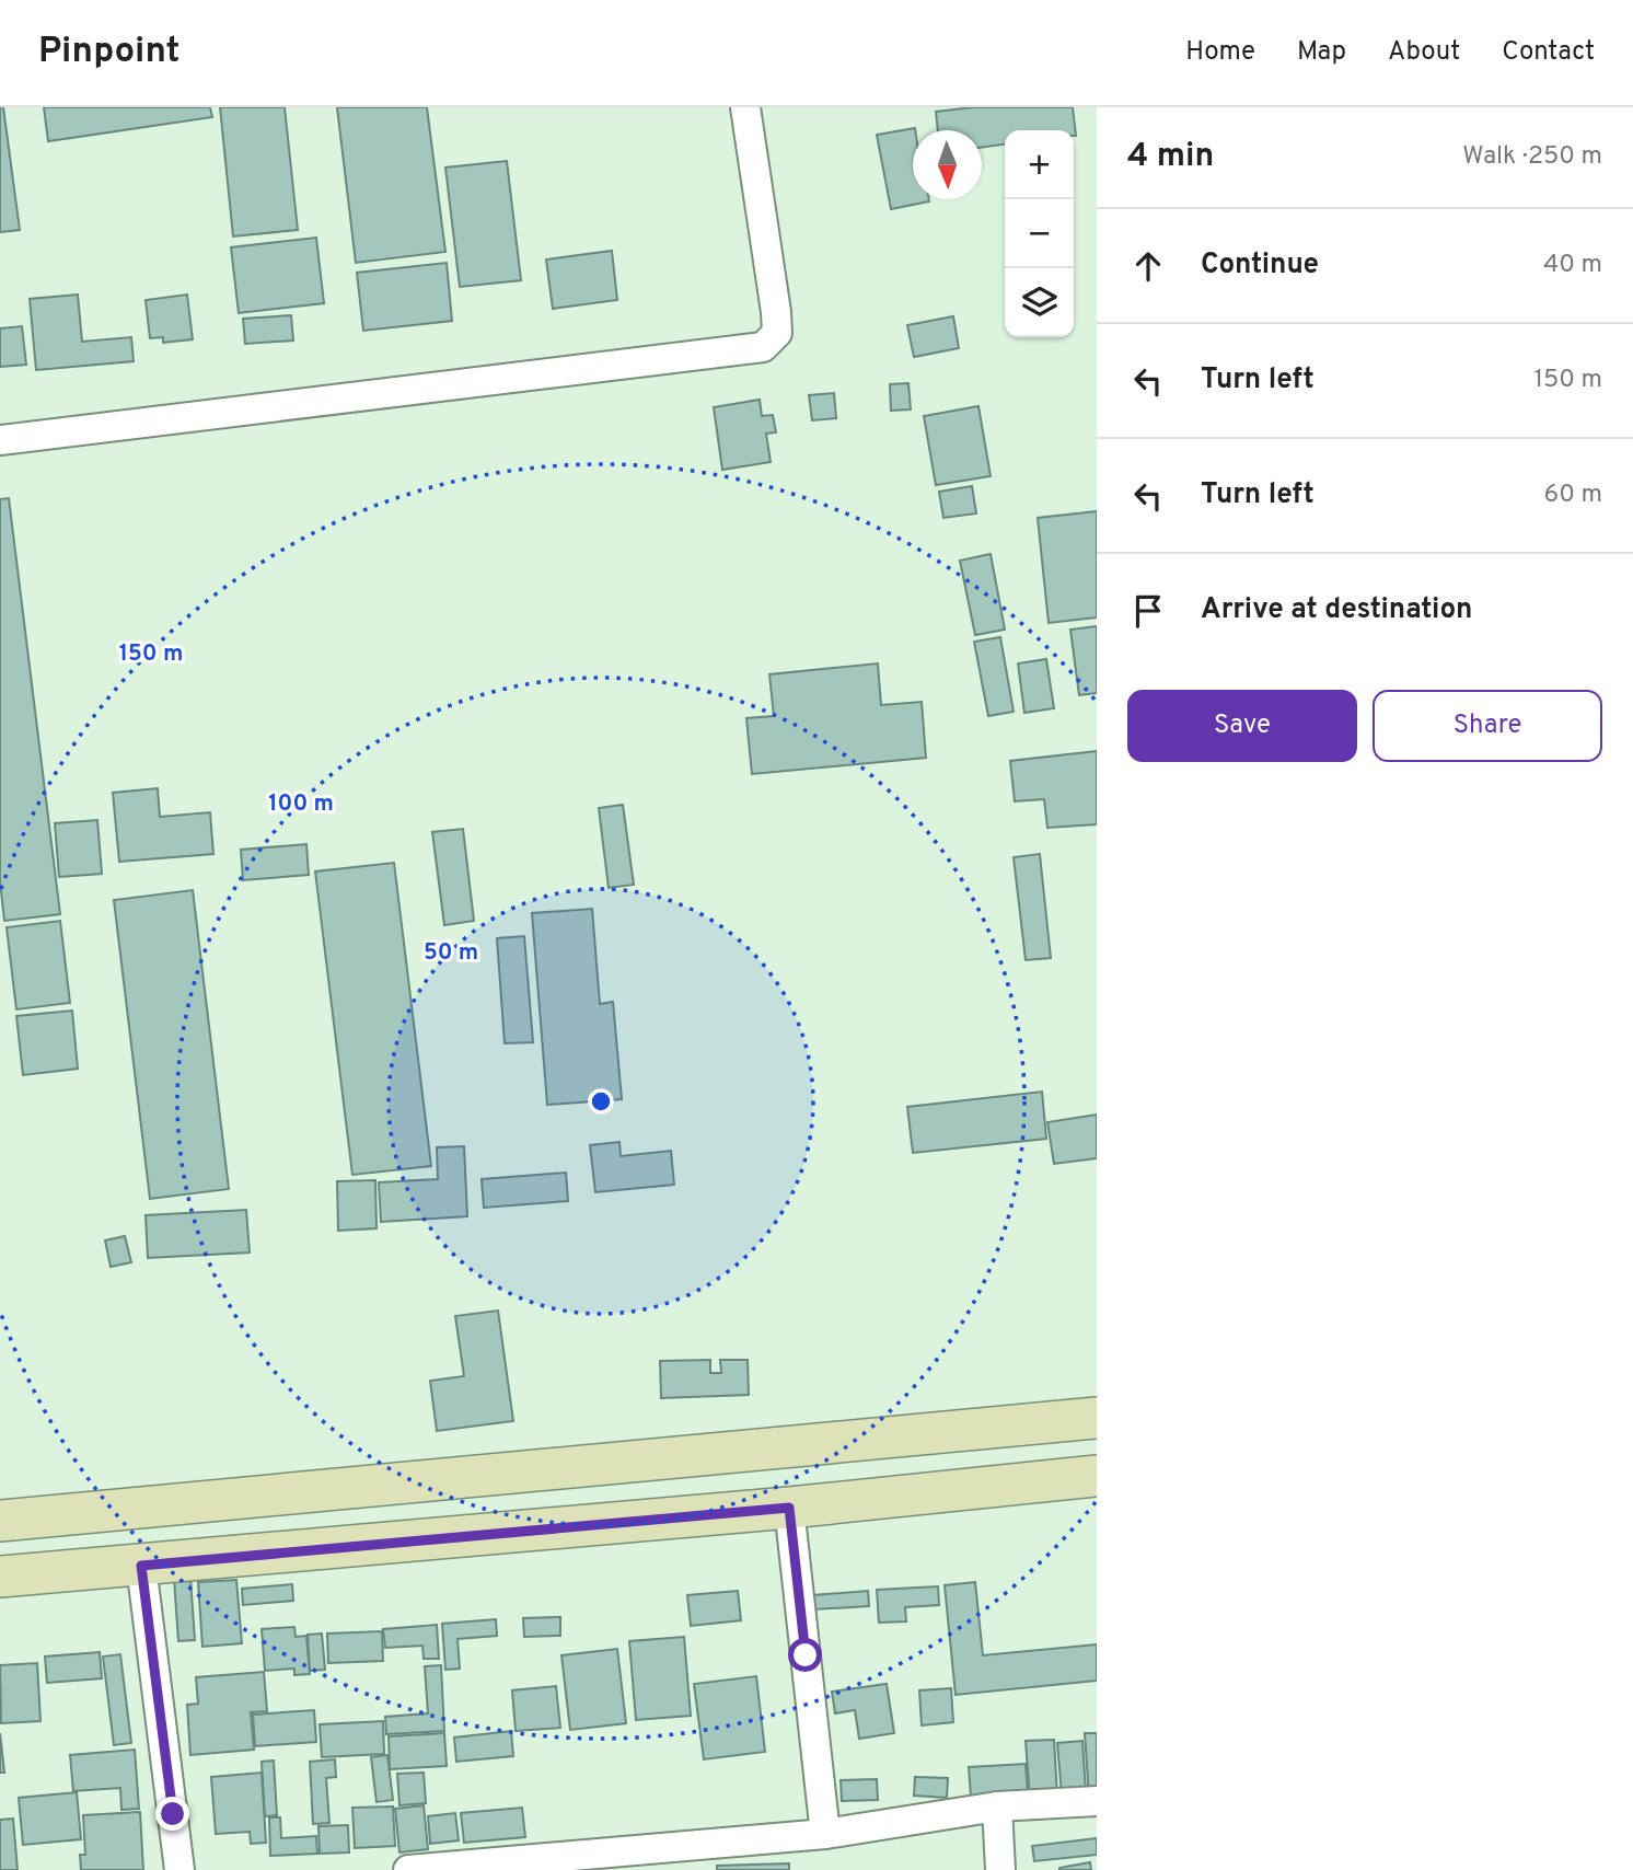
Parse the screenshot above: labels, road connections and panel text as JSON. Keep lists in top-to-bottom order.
{
  "north": "bottom",
  "page": {
    "header": "Pinpoint",
    "nav": [
      "Home",
      "Map",
      "About",
      "Contact"
    ],
    "heading": ["4 min", "Walk · 250 m"],
    "map_buttons": ["+", "−"],
    "list": [
      ["Continue", "40 m"],
      ["Turn left", "150 m"],
      ["Turn left", "60 m"],
      "Arrive at destination"
    ],
    "buttons": ["Save", "Share"]
  },
  "rings": ["150 m", "100 m", "50 m"]
}
